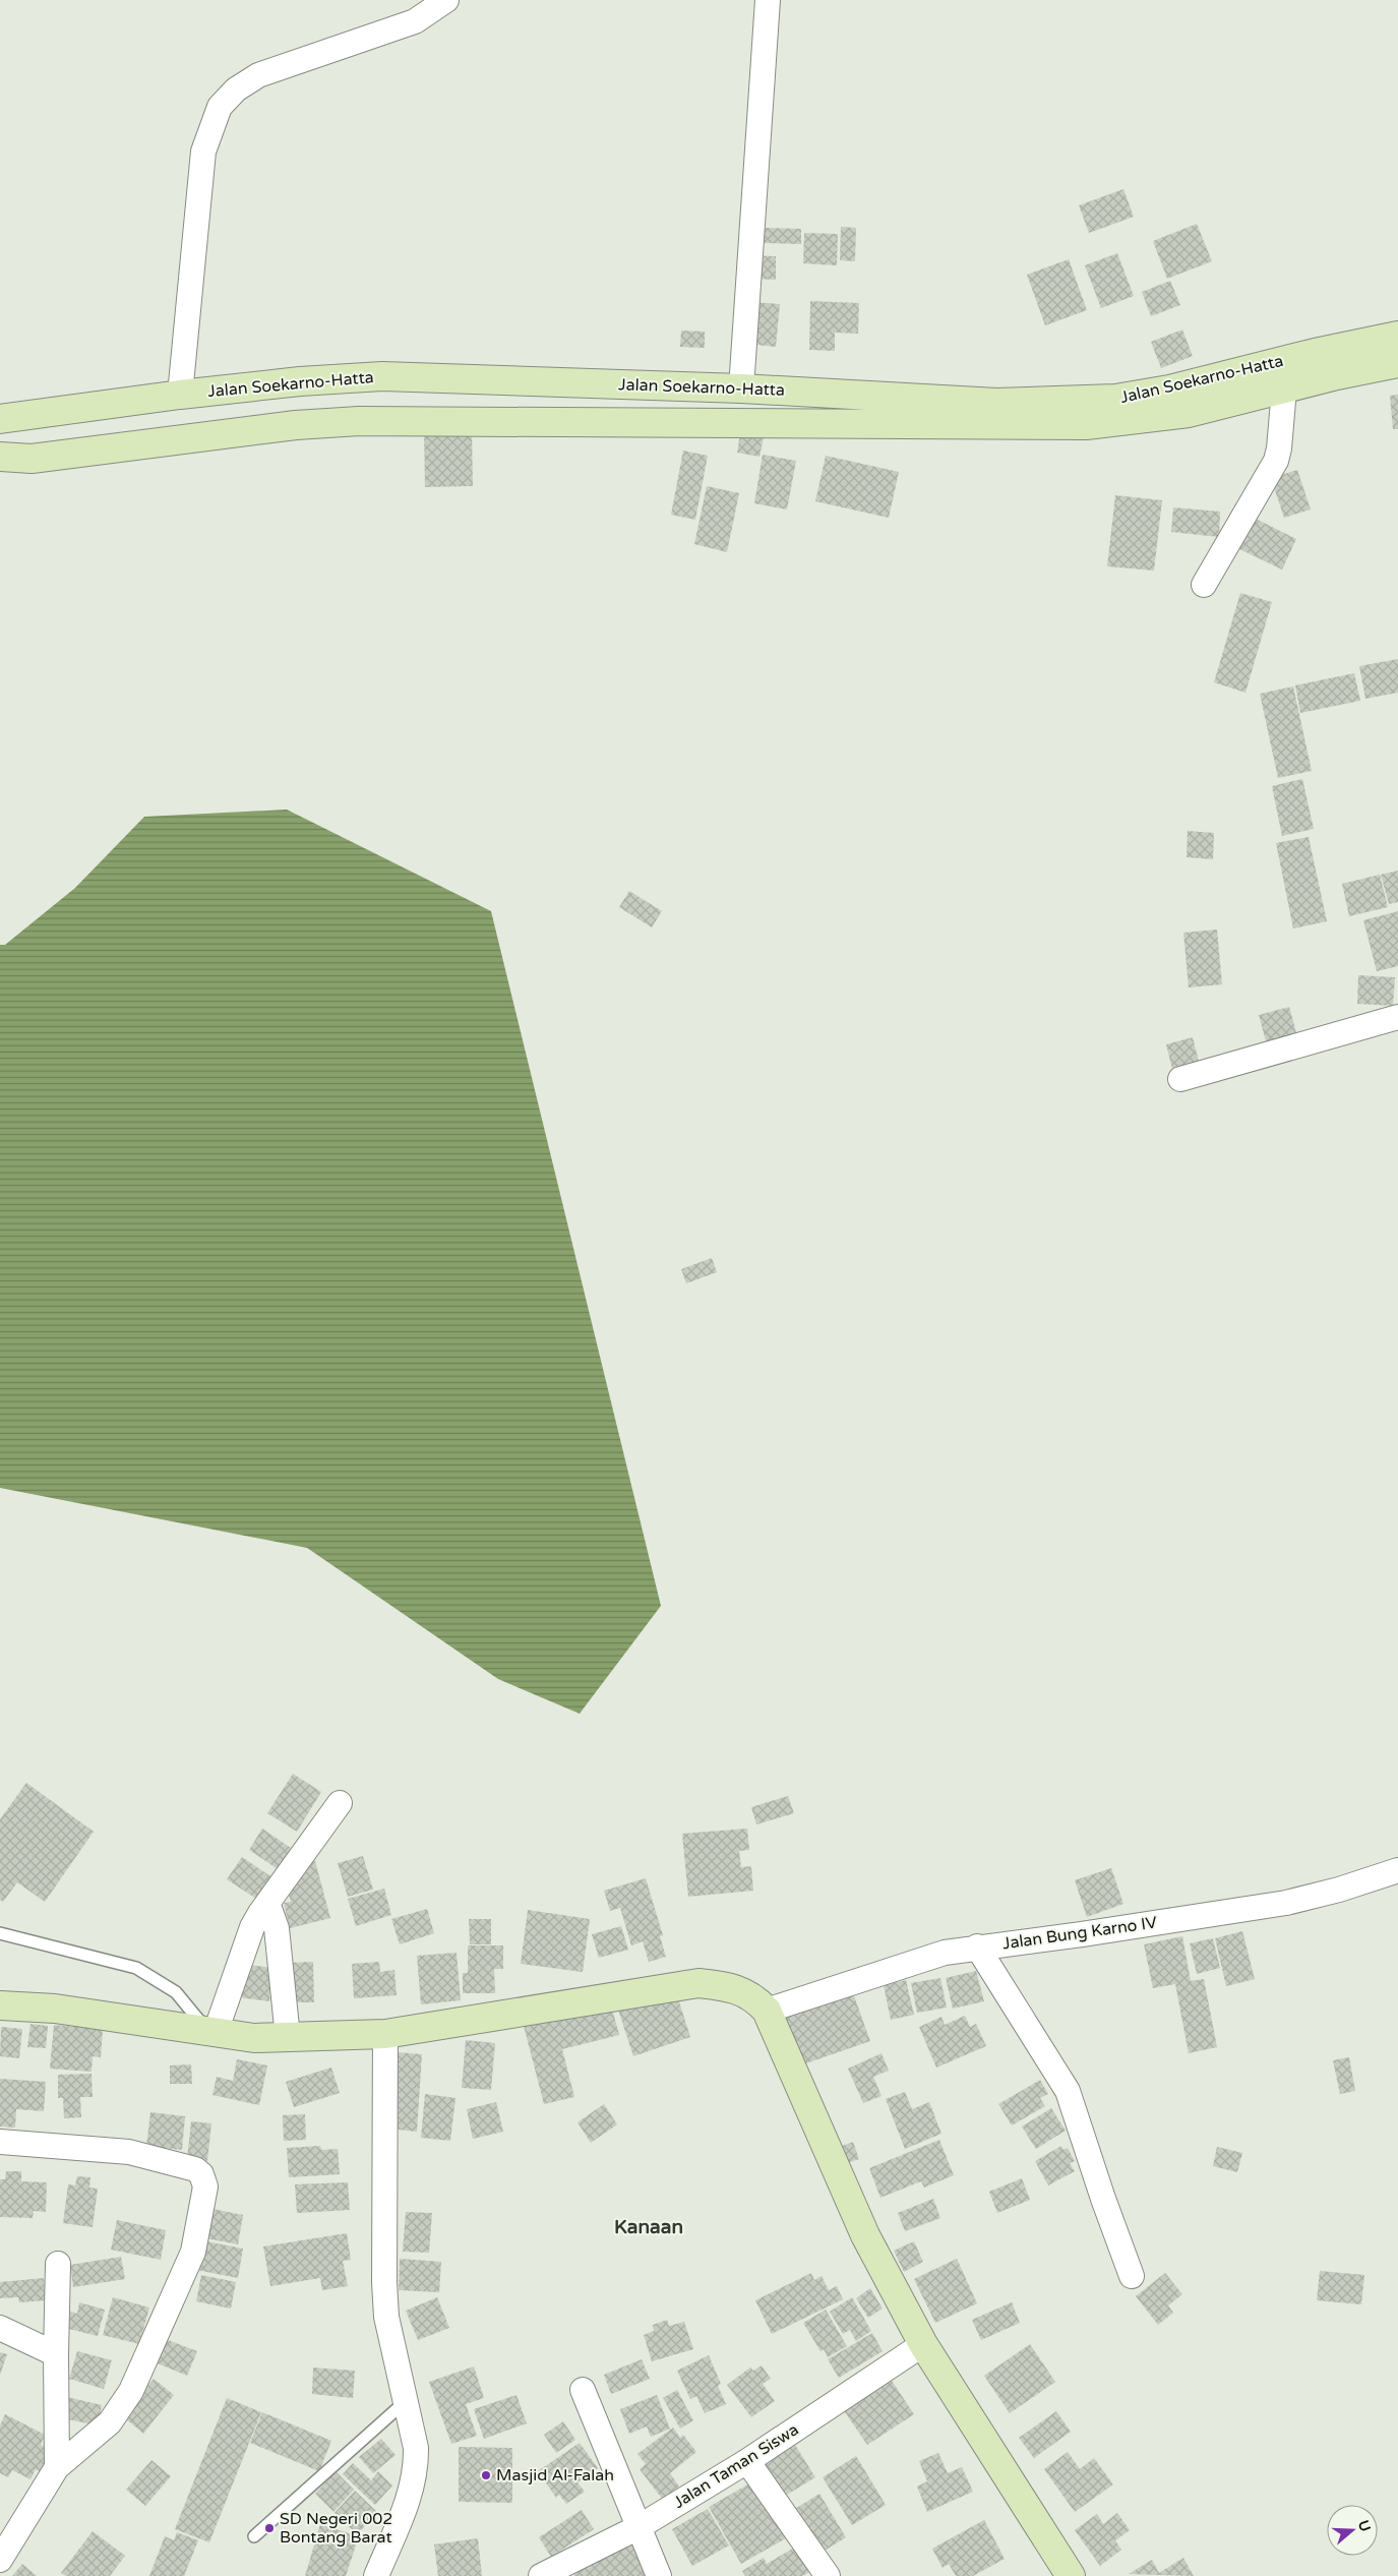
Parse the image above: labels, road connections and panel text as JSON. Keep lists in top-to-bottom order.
{
  "streets": {
    "main road": ["Jalan Soekarno-Hatta"],
    "street": ["Jalan Bung Karno IV", "Jalan Taman Siswa"]
  },
  "districts": ["Kanaan"],
  "places": ["Masjid Al-Falah", "SD Negeri 002 Bontang Barat"],
  "north": "right"
}
